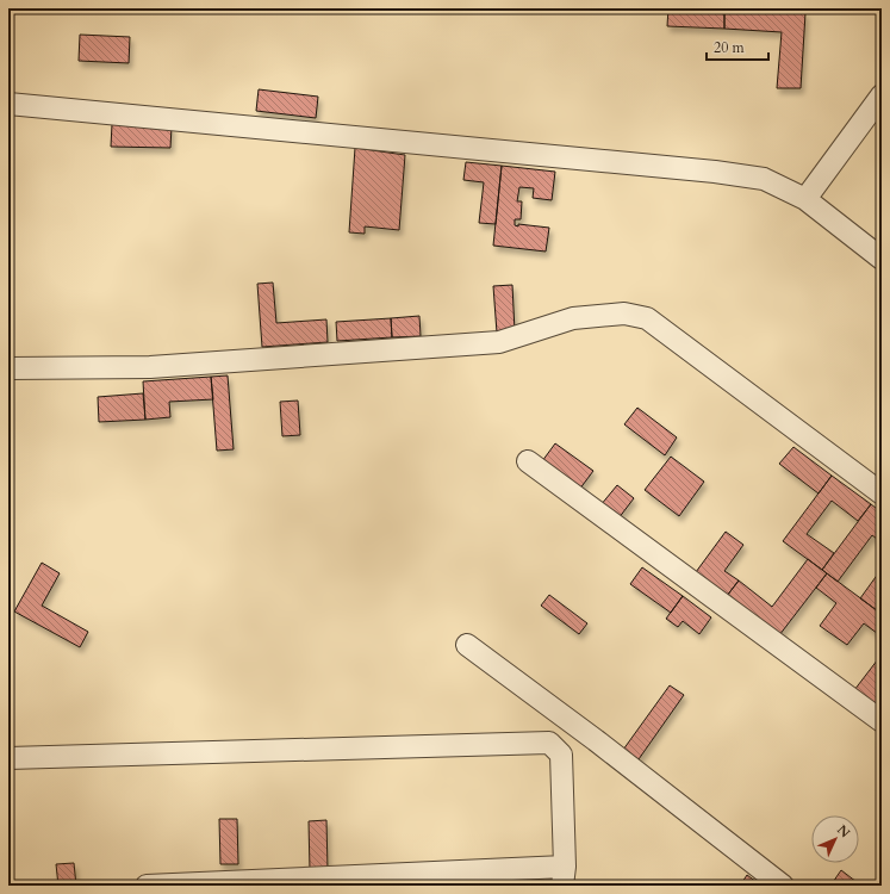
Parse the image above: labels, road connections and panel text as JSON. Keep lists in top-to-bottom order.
{
  "scale_bar": "20 m",
  "north": "top right"
}
